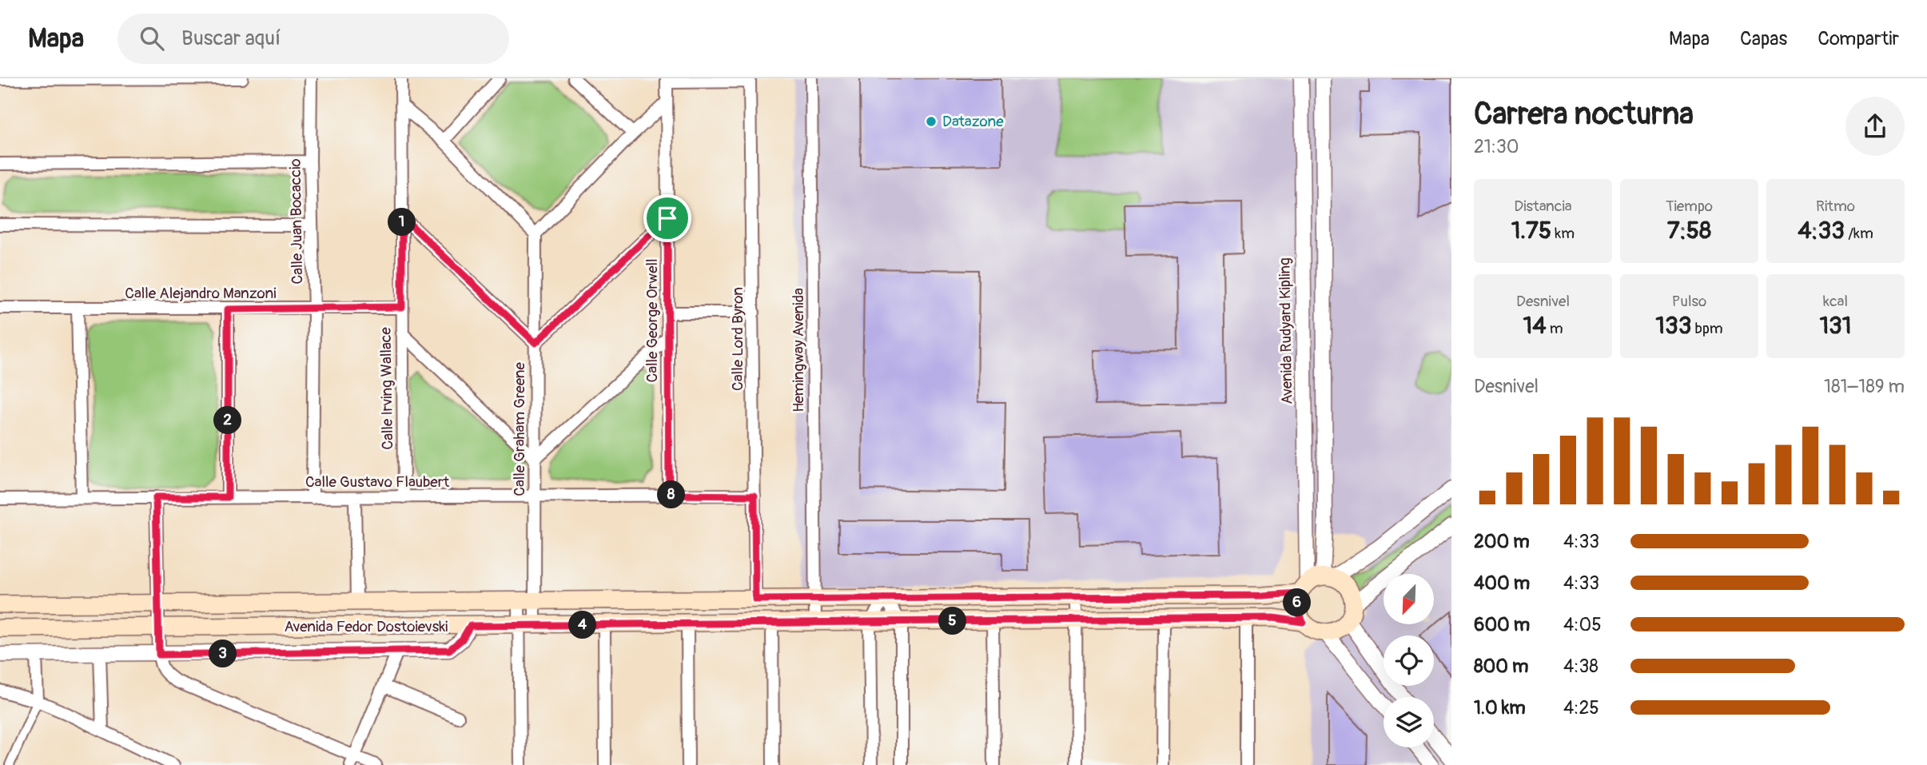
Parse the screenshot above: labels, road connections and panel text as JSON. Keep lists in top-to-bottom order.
{
  "streets": {
    "main road": ["Avenida Fedor Dostoievski"],
    "street": [
      "Calle Juan Bocaccio",
      "Calle Alejandro Manzoni",
      "Calle George Orwell",
      "Avenida Rudyard Kipling",
      "Calle Lord Byron",
      "Hemingway Avenida",
      "Calle Irving Wallace",
      "Calle Graham Greene",
      "Calle Gustavo Flaubert"
    ]
  },
  "crossings": [
    ["Calle Juan Bocaccio", "Calle Alejandro Manzoni"],
    ["Calle Juan Bocaccio", "Calle Gustavo Flaubert"],
    ["Calle Alejandro Manzoni", "Calle Irving Wallace"],
    ["Calle George Orwell", "Calle Gustavo Flaubert"],
    ["Avenida Rudyard Kipling", "Avenida Fedor Dostoievski"],
    ["Calle Lord Byron", "Calle Gustavo Flaubert"],
    ["Calle Lord Byron", "Avenida Fedor Dostoievski"],
    ["Hemingway Avenida", "Avenida Fedor Dostoievski"],
    ["Calle Irving Wallace", "Calle Gustavo Flaubert"],
    ["Calle Graham Greene", "Calle Gustavo Flaubert"],
    ["Calle Graham Greene", "Avenida Fedor Dostoievski"]
  ],
  "places": ["Datazone"],
  "north": "bottom left",
  "page": {
    "header": "Mapa",
    "search": "Buscar aquí",
    "nav": ["Mapa", "Capas", "Compartir"],
    "heading": ["Carrera nocturna", "21:30"],
    "stats": [
      ["Distancia", "1.75 km"],
      ["Tiempo", "7:58"],
      ["Ritmo", "4:33 /km"],
      ["Desnivel", "14 m"],
      ["Pulso", "133 bpm"],
      ["kcal", "131"]
    ],
    "pins": [
      "1",
      "2",
      "8",
      "6",
      "5",
      "4",
      "3"
    ],
    "chart": ["Desnivel", "181–189 m"],
    "list": [
      {
        "name": "200 m",
        "note": "4:33"
      },
      {
        "name": "400 m",
        "note": "4:33"
      },
      {
        "name": "600 m",
        "note": "4:05"
      },
      {
        "name": "800 m",
        "note": "4:38"
      },
      {
        "name": "1.0 km",
        "note": "4:25"
      }
    ]
  }
}
